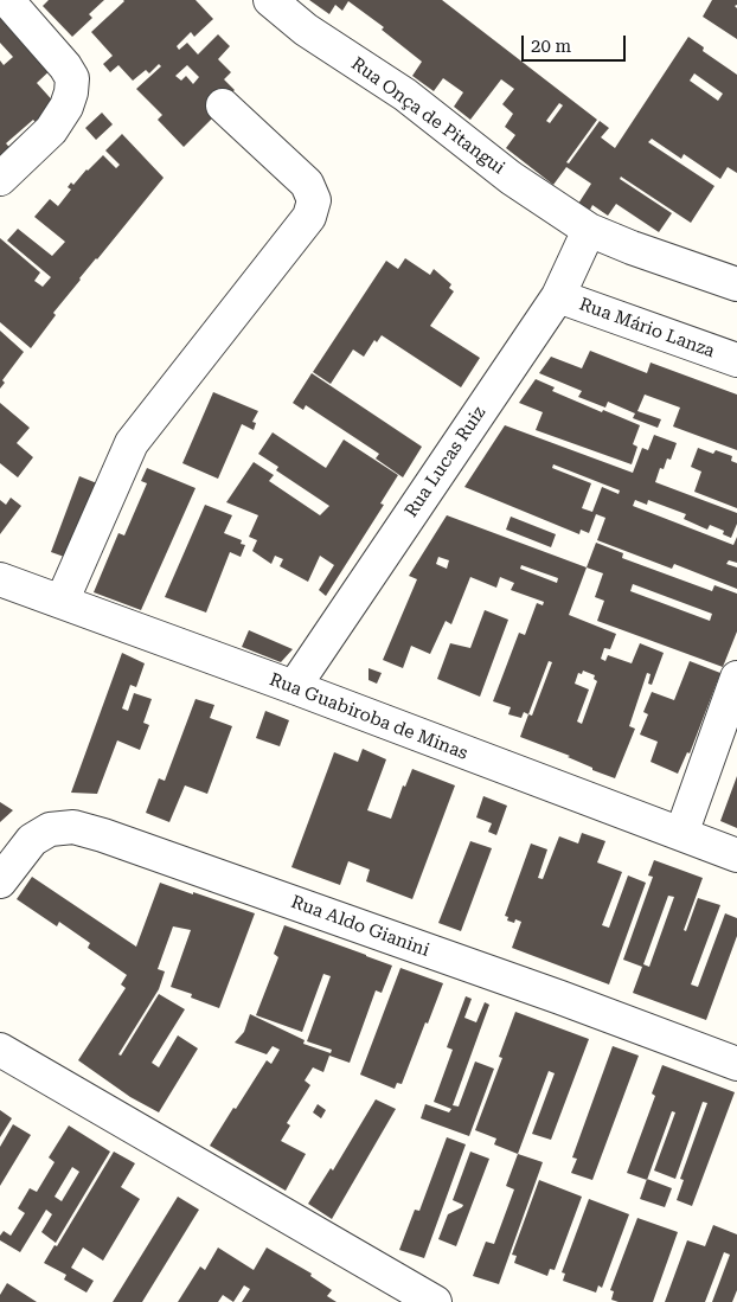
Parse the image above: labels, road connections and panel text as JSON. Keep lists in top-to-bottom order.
{
  "streets": {
    "street": [
      "Rua Onça de Pitangui",
      "Rua Mário Lanza",
      "Rua Lucas Ruiz",
      "Rua Guabiroba de Minas",
      "Rua Aldo Gianini"
    ]
  },
  "crossings": [
    ["Rua Onça de Pitangui", "Rua Lucas Ruiz"],
    ["Rua Mário Lanza", "Rua Lucas Ruiz"],
    ["Rua Lucas Ruiz", "Rua Guabiroba de Minas"]
  ],
  "scale_bar": "20 m"
}
